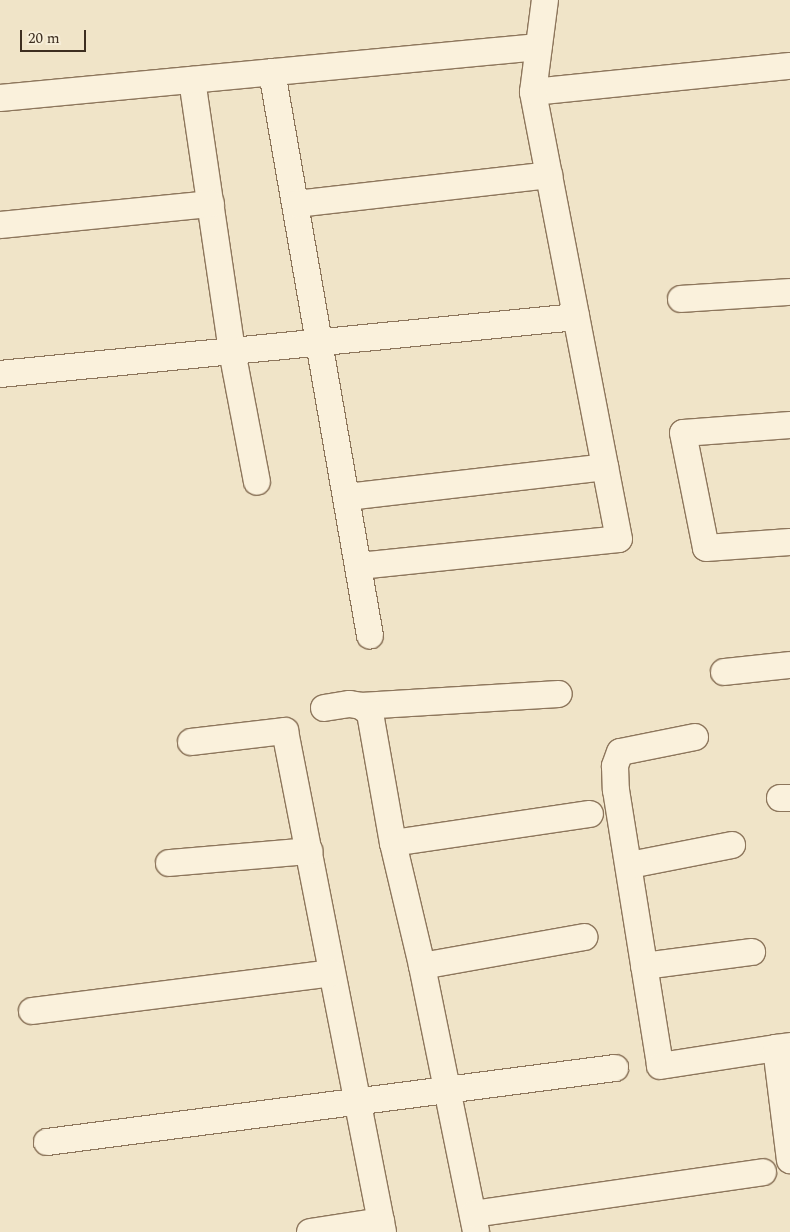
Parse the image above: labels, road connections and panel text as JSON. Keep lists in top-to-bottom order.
{
  "scale_bar": "20 m"
}
